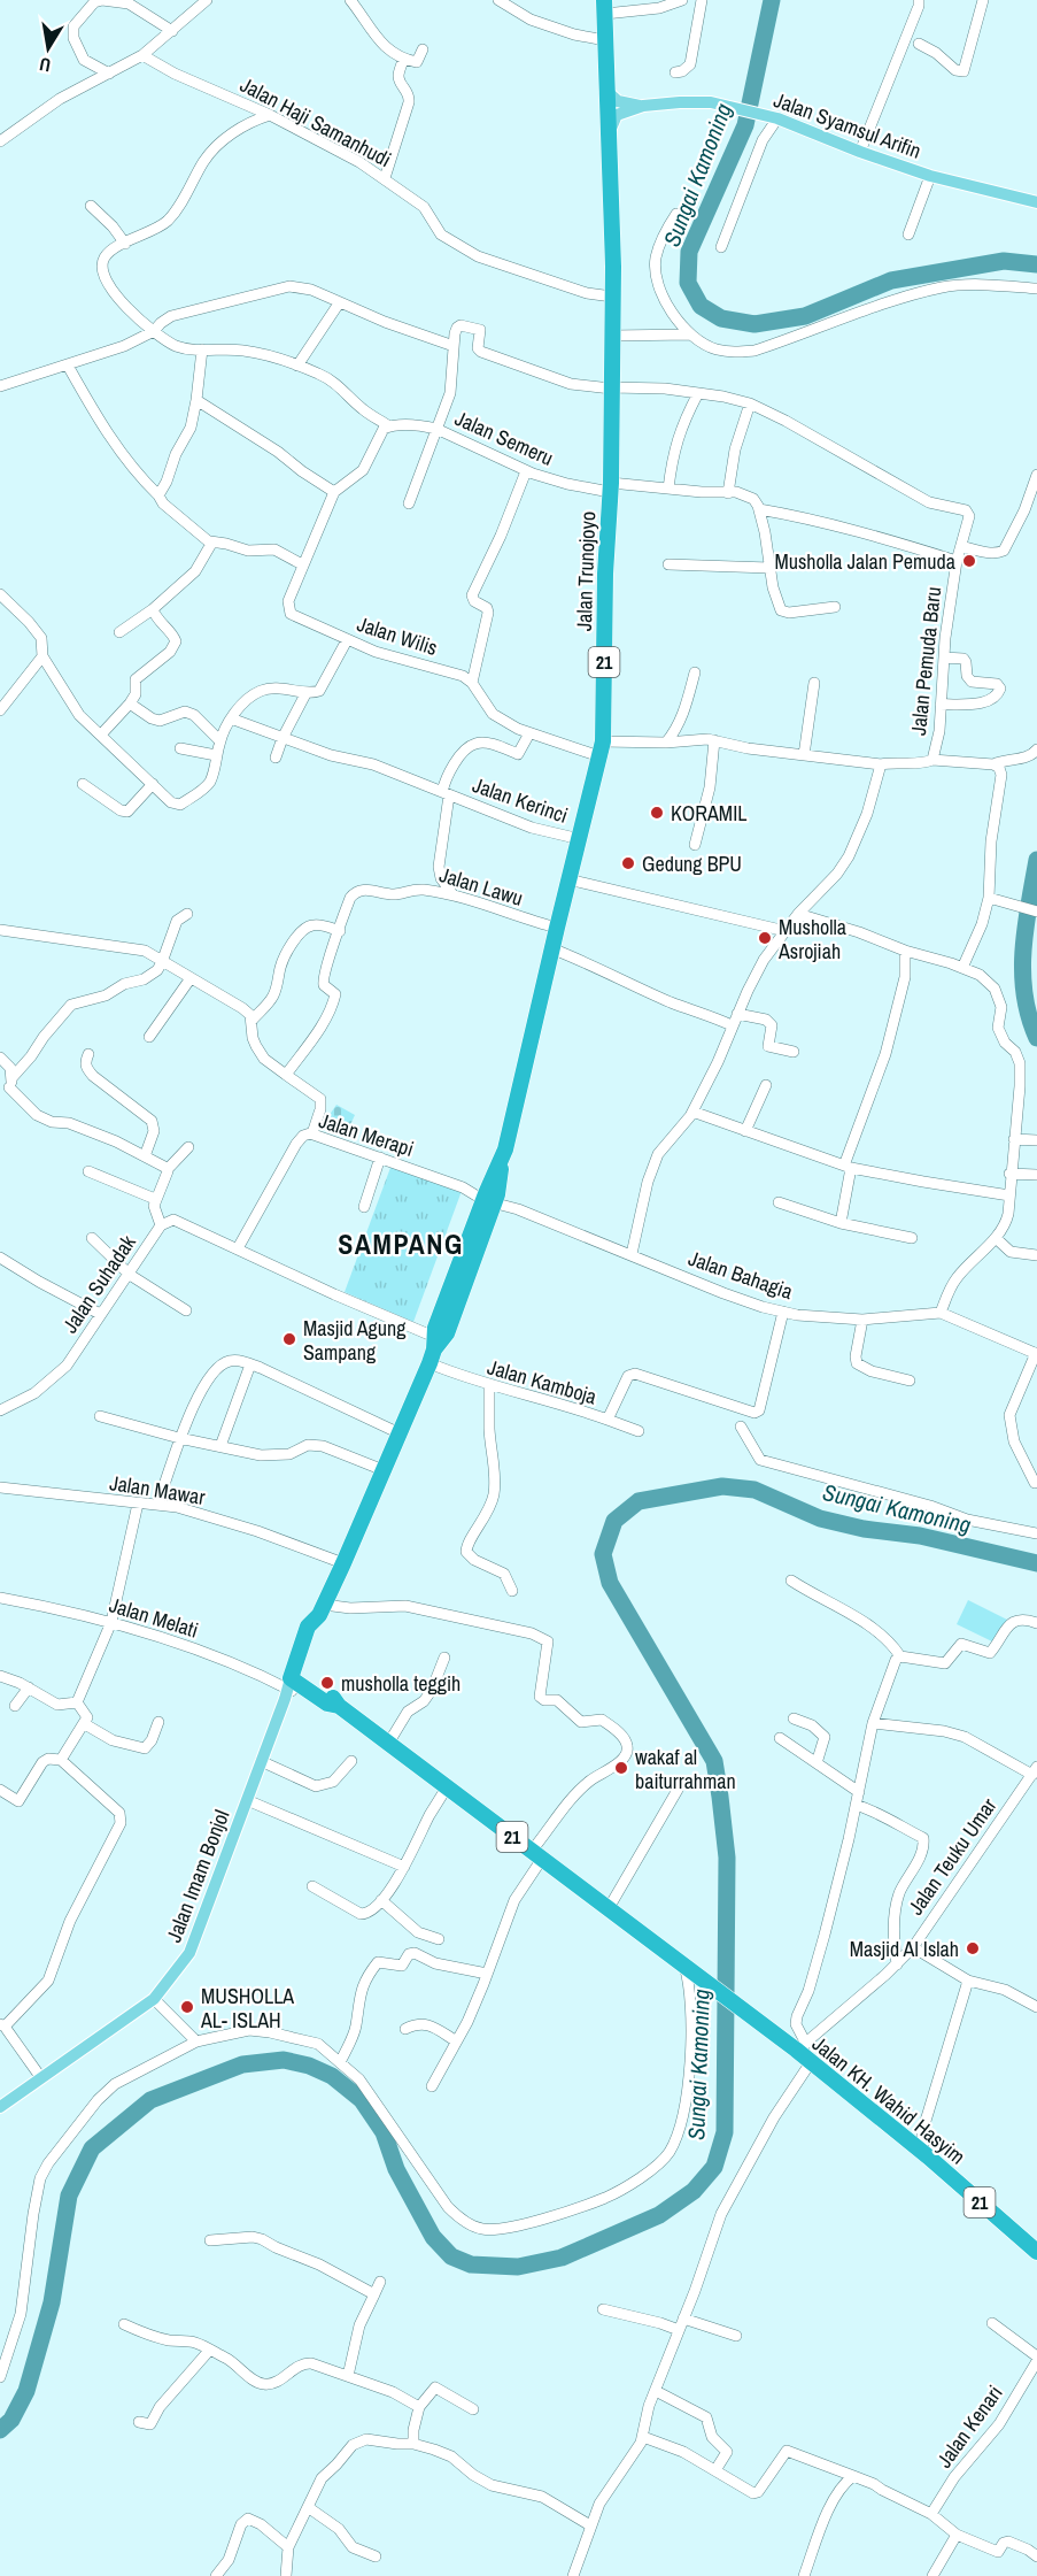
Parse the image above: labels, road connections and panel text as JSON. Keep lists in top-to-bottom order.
{
  "streets": {
    "highway": ["Jalan Trunojoyo", "21", "Jalan KH. Wahid Hasyim"],
    "main road": ["Jalan Syamsul Arifin", "Jalan Imam Bonjol"],
    "street": [
      "Jalan Haji Samanhudi",
      "Jalan Semeru",
      "Jalan Wilis",
      "Jalan Pemuda Baru",
      "Jalan Kerinci",
      "Jalan Lawu",
      "Jalan Merapi",
      "Jalan Bahagia",
      "Jalan Suhadak",
      "Jalan Kamboja",
      "Jalan Mawar",
      "Jalan Melati",
      "Jalan Teuku Umar",
      "Jalan Kenari"
    ]
  },
  "crossings": [
    ["Jalan Haji Samanhudi", "Jalan Trunojoyo"],
    ["Jalan Syamsul Arifin", "21"],
    ["Jalan Semeru", "Jalan Trunojoyo"],
    ["Jalan Semeru", "Jalan Pemuda Baru"],
    ["Jalan Trunojoyo", "Jalan Pemuda Baru"],
    ["Jalan Trunojoyo", "21"],
    ["Jalan Trunojoyo", "Jalan Kerinci"],
    ["Jalan Trunojoyo", "Jalan Lawu"],
    ["Jalan Trunojoyo", "Jalan Merapi"],
    ["Jalan Trunojoyo", "Jalan Bahagia"],
    ["21", "Jalan Merapi"],
    ["21", "Jalan Bahagia"],
    ["21", "Jalan Suhadak"],
    ["21", "Jalan Kamboja"],
    ["21", "Jalan Mawar"],
    ["21", "Jalan Melati"],
    ["21", "Jalan Imam Bonjol"],
    ["21", "Jalan KH. Wahid Hasyim"],
    ["Jalan Merapi", "Jalan Bahagia"],
    ["Jalan Merapi", "Jalan Suhadak"],
    ["Jalan Bahagia", "Jalan Kamboja"],
    ["Jalan Suhadak", "Jalan Kamboja"],
    ["Jalan Melati", "Jalan Imam Bonjol"],
    ["Jalan Teuku Umar", "Jalan KH. Wahid Hasyim"]
  ],
  "districts": ["SAMPANG"],
  "water": ["Sungai Kamoning"],
  "places": [
    "Musholla Jalan Pemuda",
    "KORAMIL",
    "Gedung BPU",
    "Musholla Asrojiah",
    "Masjid Agung Sampang",
    "musholla teggih",
    "wakaf al baiturrahman",
    "Masjid Al Islah",
    "MUSHOLLA AL- ISLAH"
  ],
  "north": "bottom"
}
